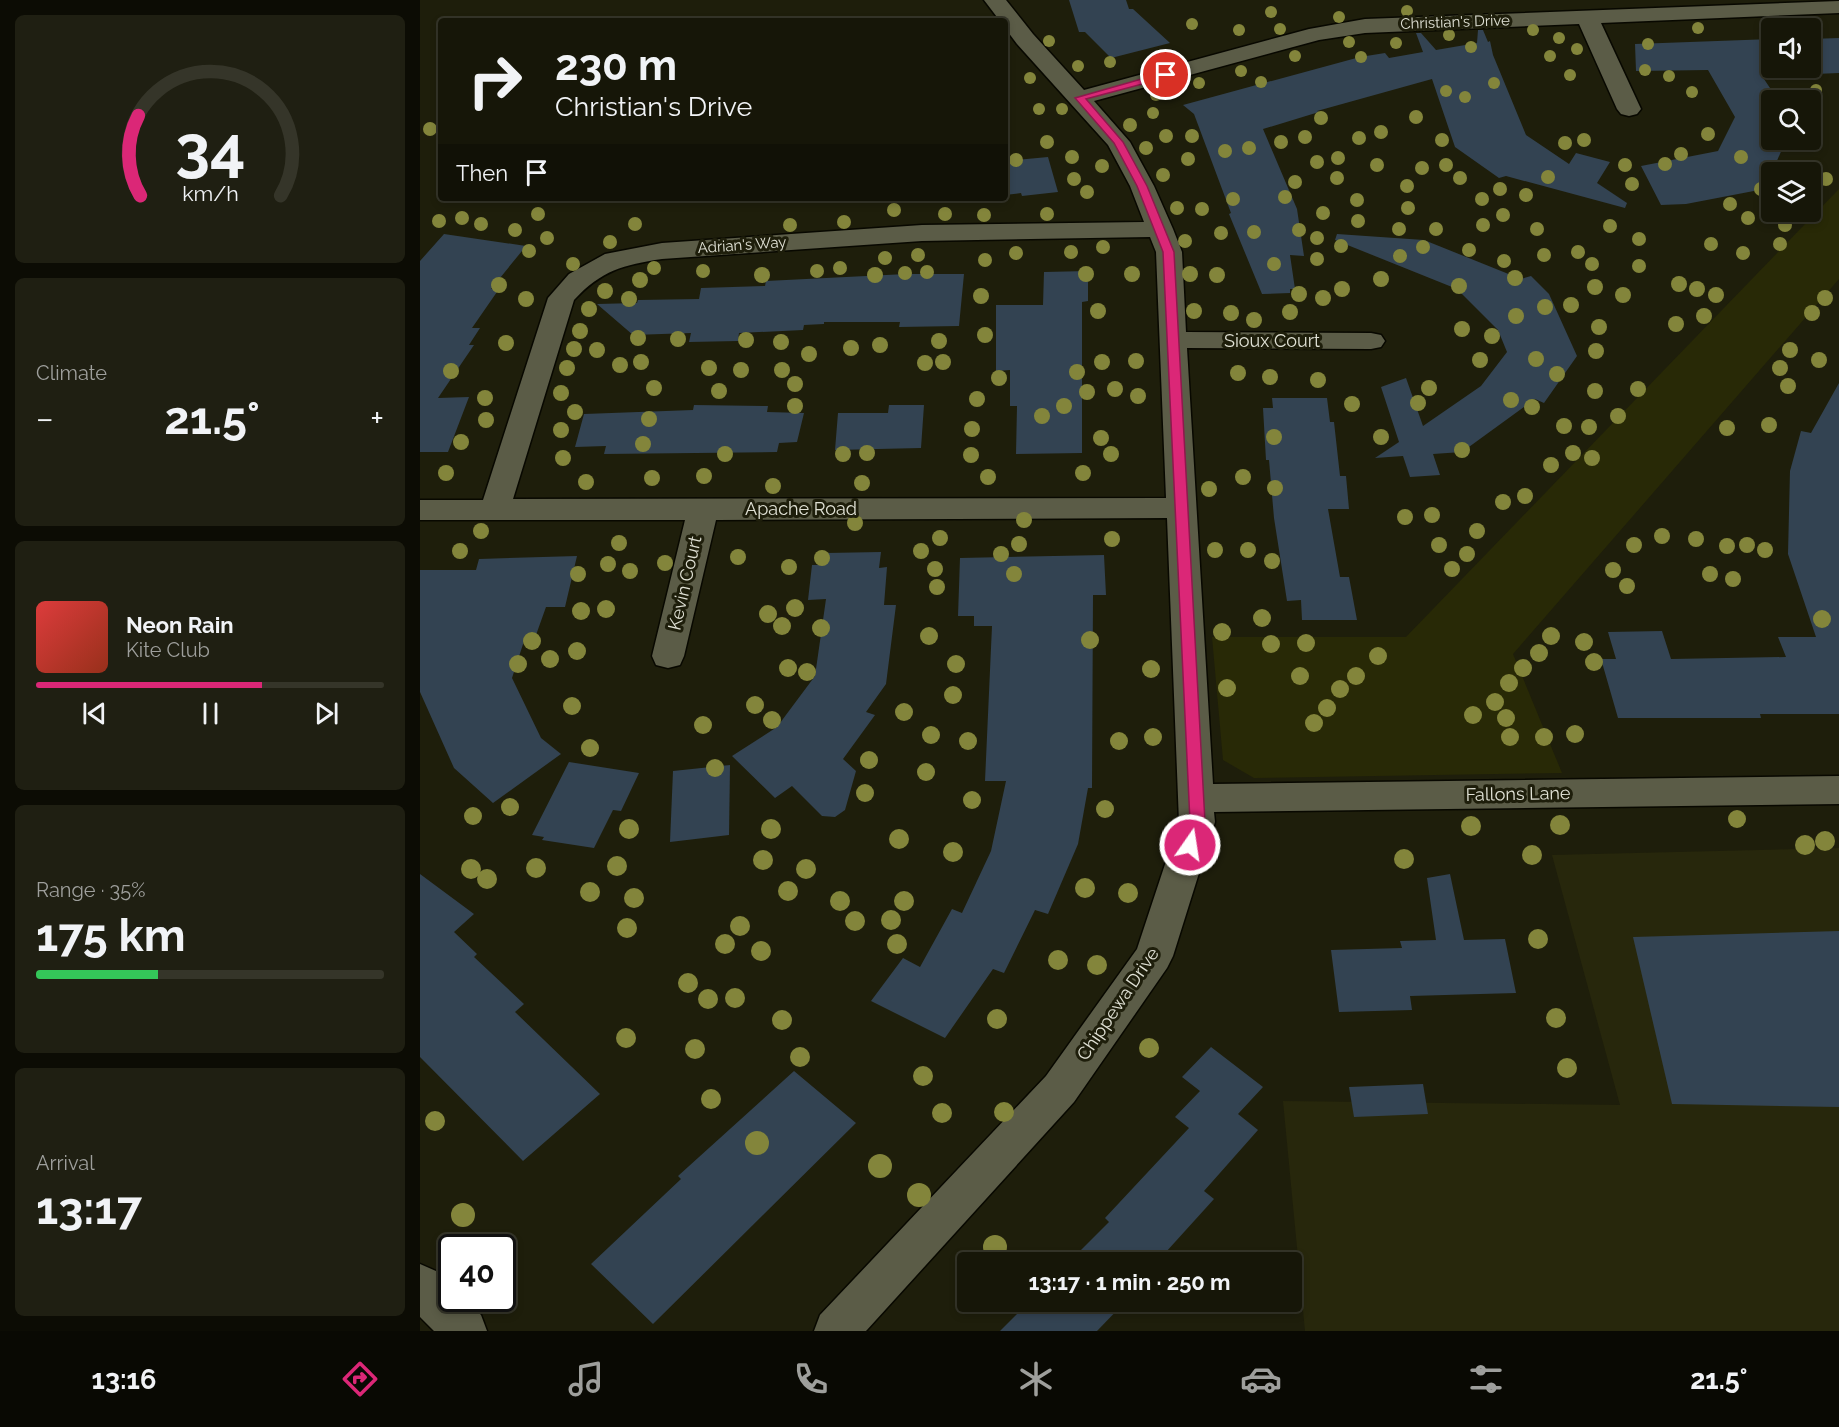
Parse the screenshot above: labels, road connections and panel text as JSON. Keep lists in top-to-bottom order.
{
  "streets": {
    "street": [
      "Christian's Drive",
      "Adrian's Way",
      "Sioux Court",
      "Apache Road",
      "Kevin Court",
      "Fallons Lane",
      "Chippewa Drive"
    ]
  },
  "crossings": [
    ["Christian's Drive", "Chippewa Drive"],
    ["Adrian's Way", "Apache Road"],
    ["Adrian's Way", "Chippewa Drive"],
    ["Sioux Court", "Chippewa Drive"],
    ["Apache Road", "Kevin Court"],
    ["Apache Road", "Chippewa Drive"],
    ["Fallons Lane", "Chippewa Drive"]
  ],
  "page": {
    "turn": ["230 m", "Christian's Drive"],
    "then": "Then",
    "tile": [
      "Climate",
      ["Range · 35%", "175 km"],
      ["Arrival", "13:17"]
    ],
    "heat": ["−", "21.5°", "+"],
    "song": ["Neon Rain", "Kite Club"],
    "limit": "40",
    "trip": "13:17 · 1 min · 250 m",
    "tabs": ["13:16", "21.5°"],
    "gauge": ["34", "km/h"]
  }
}
